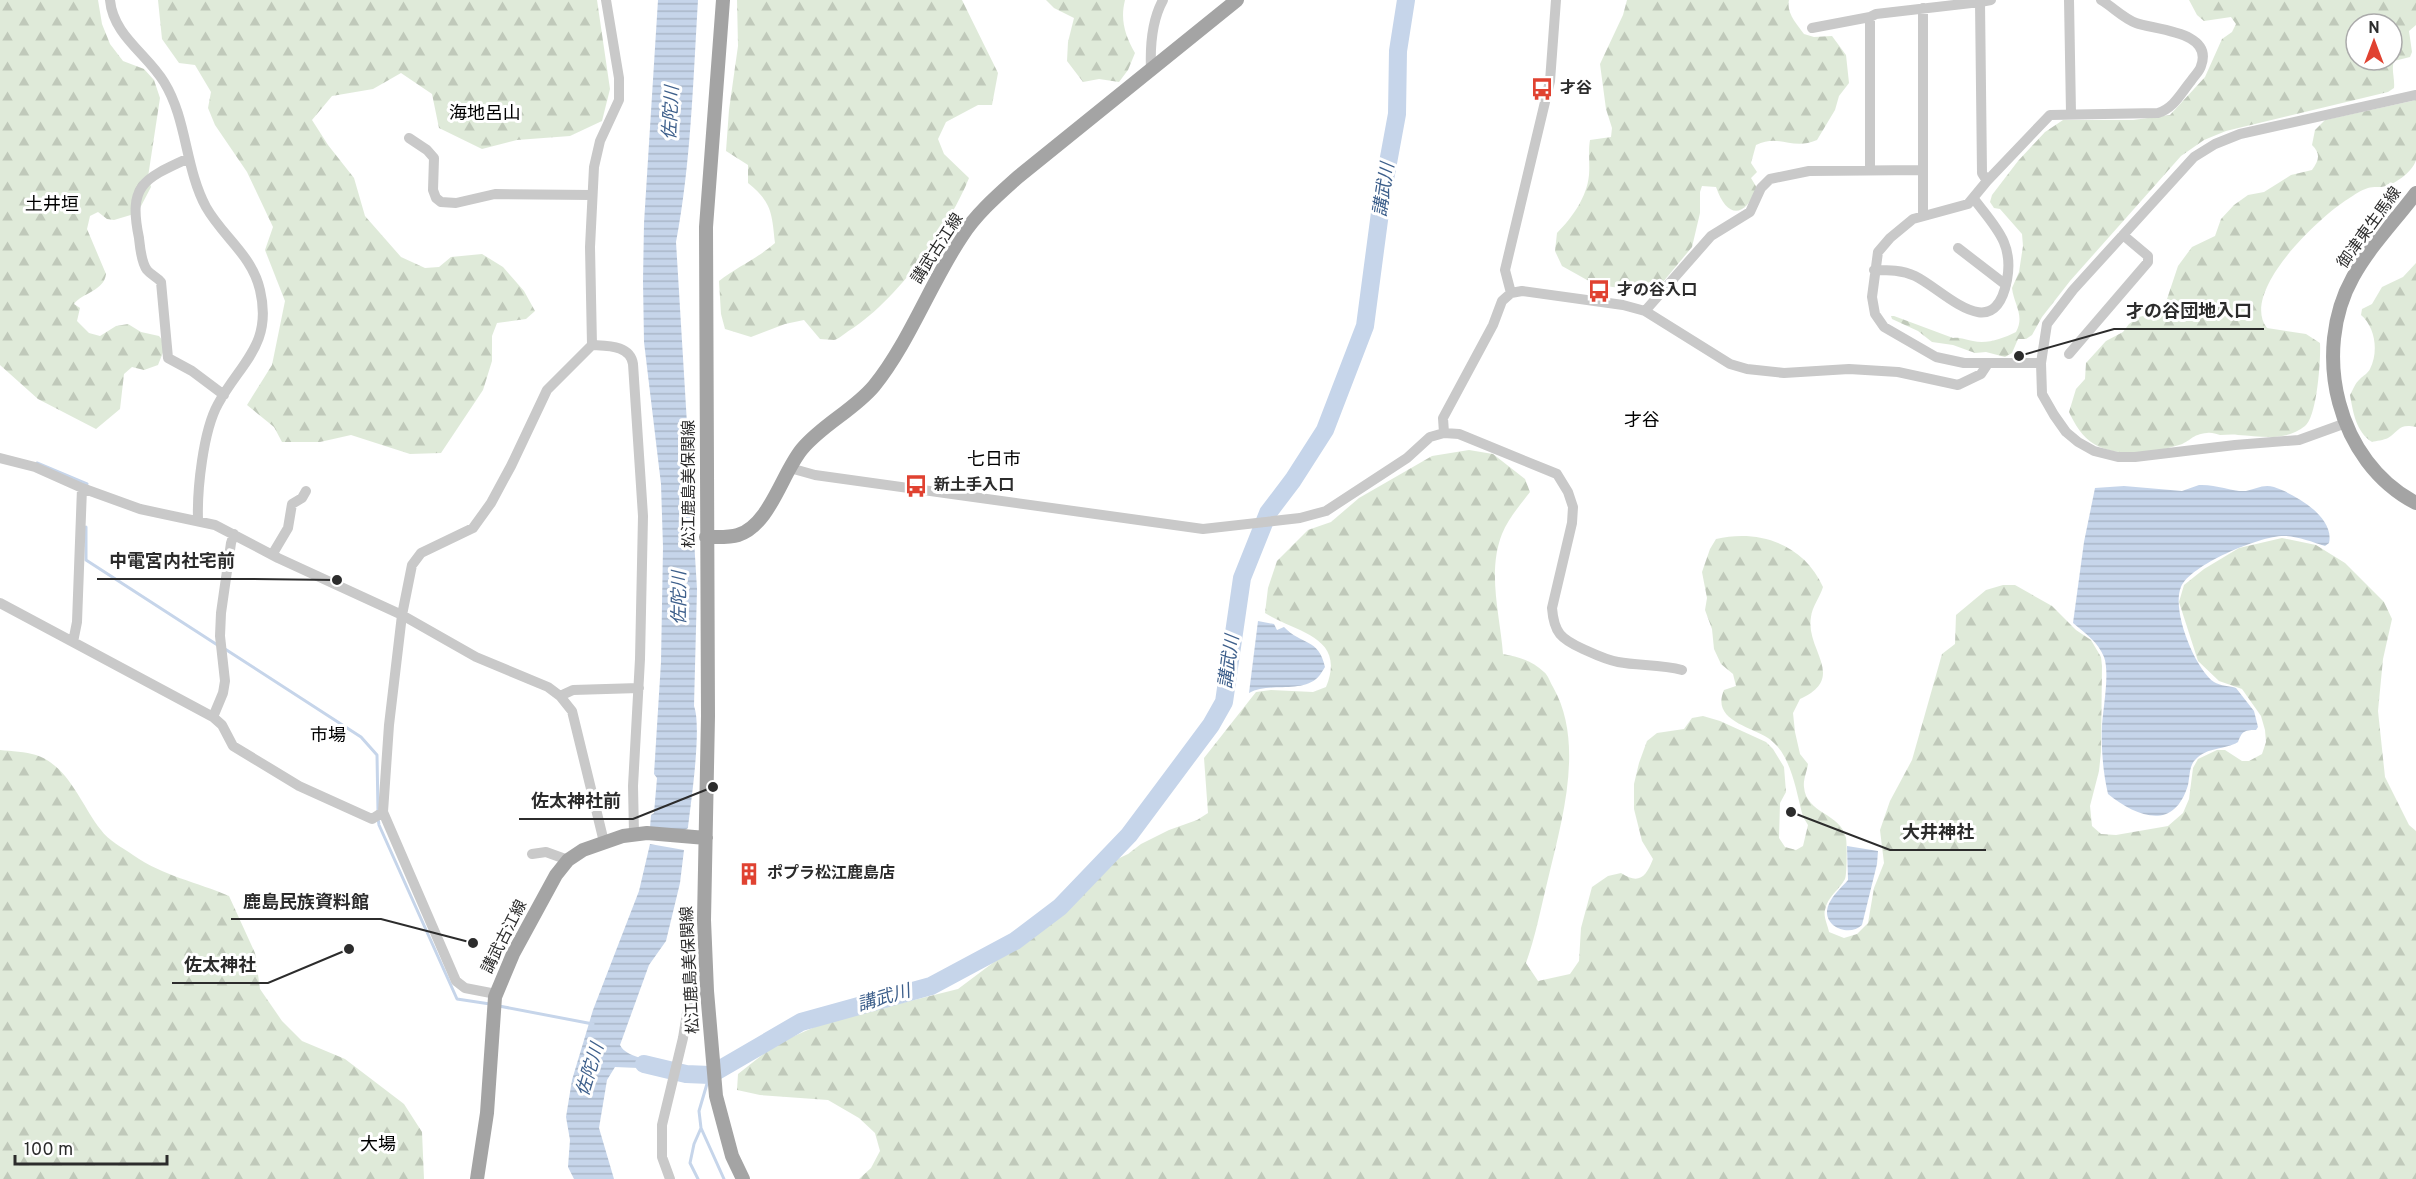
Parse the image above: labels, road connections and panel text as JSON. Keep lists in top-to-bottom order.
{
  "streets": {
    "main road": ["御津東生馬線", "講武古江線", "松江鹿島美保関線"]
  },
  "crossings": [
    ["講武古江線", "松江鹿島美保関線"]
  ],
  "districts": [
    "海地呂山",
    "土井垣",
    "才谷",
    "七日市",
    "市場",
    "大場"
  ],
  "water": ["佐陀川", "講武川"],
  "places": {
    "bus stop": ["才谷", "才の谷入口", "新土手入口"],
    "other": [
      "才の谷団地入口",
      "中電宮内社宅前",
      "佐太神社前",
      "大井神社",
      "鹿島民族資料館",
      "佐太神社"
    ],
    "building": ["ポプラ松江鹿島店"]
  },
  "scale_bar": "100 m",
  "north": "top"
}
